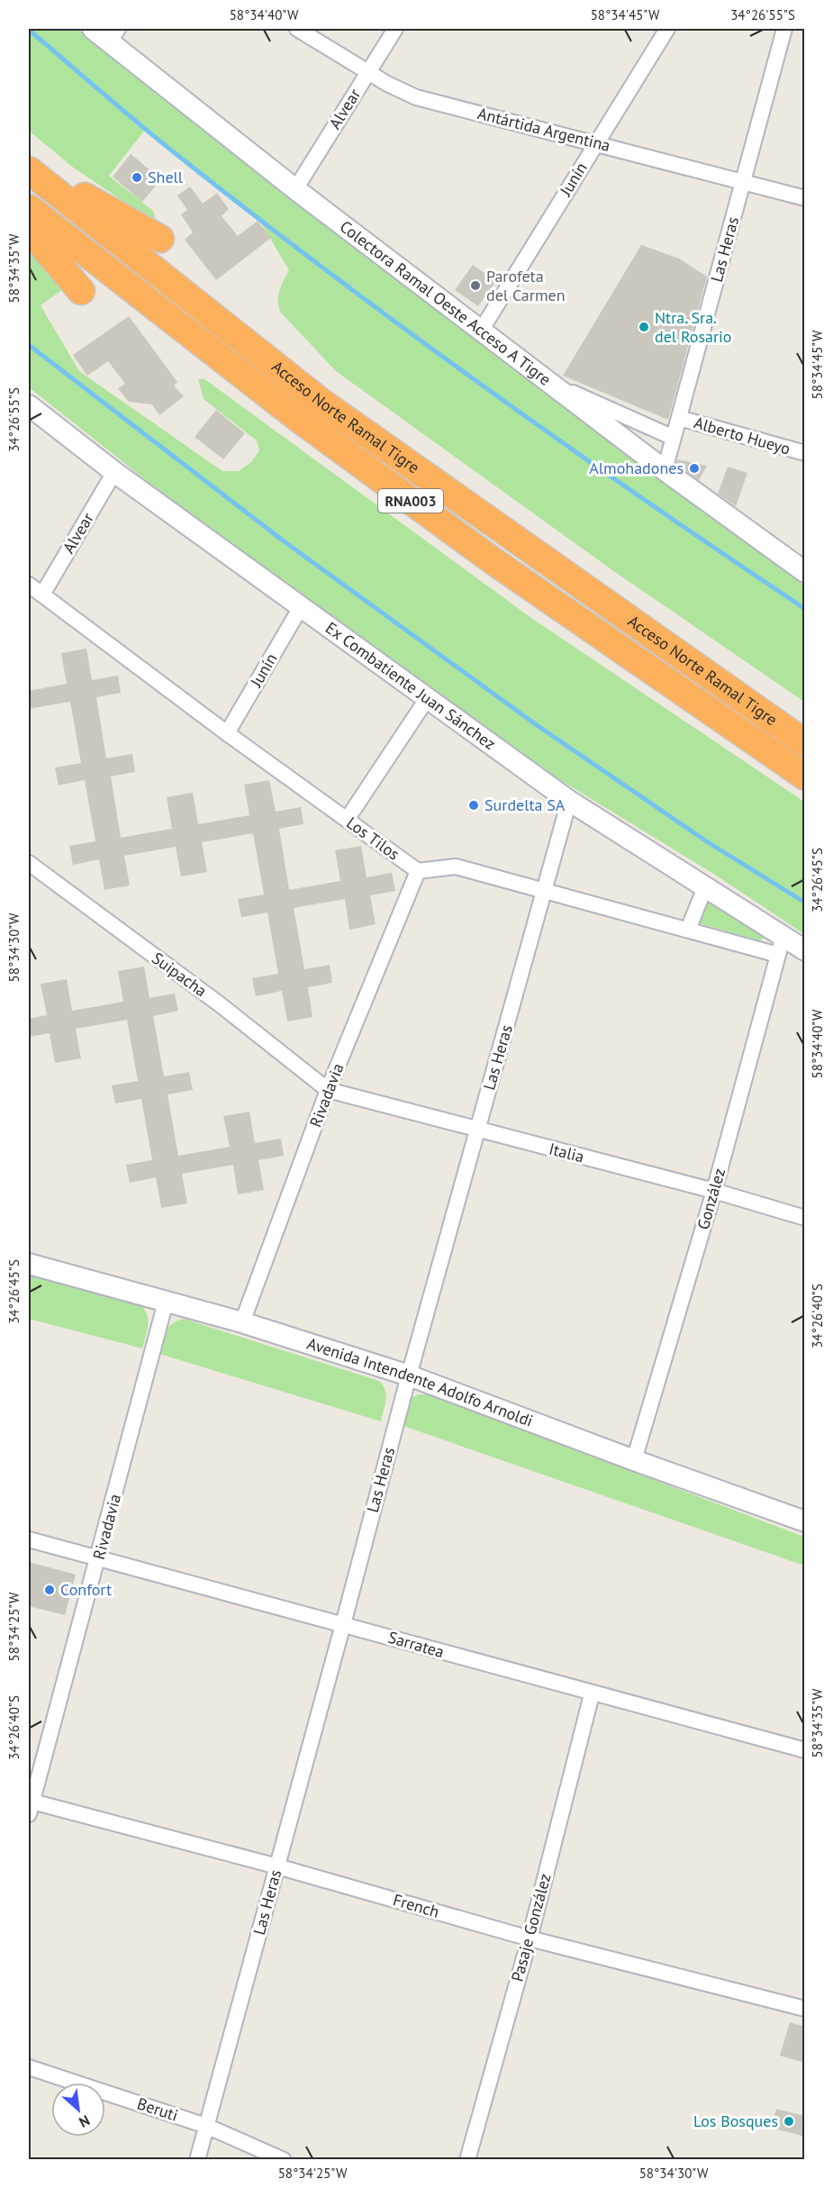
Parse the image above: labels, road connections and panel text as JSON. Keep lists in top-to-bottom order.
{
  "streets": {
    "highway": ["Acceso Norte Ramal Tigre", "RNA003"],
    "street": [
      "Alvear",
      "Antártida Argentina",
      "Junín",
      "Las Heras",
      "Colectora Ramal Oeste Acceso A Tigre",
      "Alberto Hueyo",
      "Ex Combatiente Juan Sánchez",
      "Los Tilos",
      "Suipacha",
      "Rivadavia",
      "Italia",
      "González",
      "Avenida Intendente Adolfo Arnoldi",
      "Sarratea",
      "French",
      "Pasaje González",
      "Beruti"
    ]
  },
  "crossings": [
    ["Alvear", "Antártida Argentina"],
    ["Alvear", "Colectora Ramal Oeste Acceso A Tigre"],
    ["Alvear", "Ex Combatiente Juan Sánchez"],
    ["Alvear", "Los Tilos"],
    ["Antártida Argentina", "Junín"],
    ["Antártida Argentina", "Las Heras"],
    ["Junín", "Colectora Ramal Oeste Acceso A Tigre"],
    ["Junín", "Ex Combatiente Juan Sánchez"],
    ["Junín", "Los Tilos"],
    ["Las Heras", "Colectora Ramal Oeste Acceso A Tigre"],
    ["Las Heras", "Alberto Hueyo"],
    ["Las Heras", "Ex Combatiente Juan Sánchez"],
    ["Las Heras", "Italia"],
    ["Las Heras", "Avenida Intendente Adolfo Arnoldi"],
    ["Las Heras", "Sarratea"],
    ["Las Heras", "French"],
    ["Las Heras", "Beruti"],
    ["Colectora Ramal Oeste Acceso A Tigre", "Alberto Hueyo"],
    ["Ex Combatiente Juan Sánchez", "González"],
    ["Los Tilos", "Rivadavia"],
    ["Suipacha", "Rivadavia"],
    ["Suipacha", "Italia"],
    ["Rivadavia", "Italia"],
    ["Rivadavia", "Avenida Intendente Adolfo Arnoldi"],
    ["Rivadavia", "Sarratea"],
    ["Rivadavia", "French"],
    ["Italia", "González"],
    ["González", "Avenida Intendente Adolfo Arnoldi"],
    ["Sarratea", "Pasaje González"],
    ["French", "Pasaje González"]
  ],
  "places": [
    "Shell",
    "Parofeta del Carmen",
    "Ntra. Sra. del Rosario",
    "Almohadones",
    "Surdelta SA",
    "Confort",
    "Los Bosques"
  ],
  "north": "bottom right",
  "coordinates": [
    "58°34'40\"W",
    "58°34'45\"W",
    "34°26'55\"S",
    "58°34'35\"W",
    "34°26'45\"S",
    "58°34'30\"W",
    "34°26'40\"S",
    "58°34'25\"W"
  ]
}
